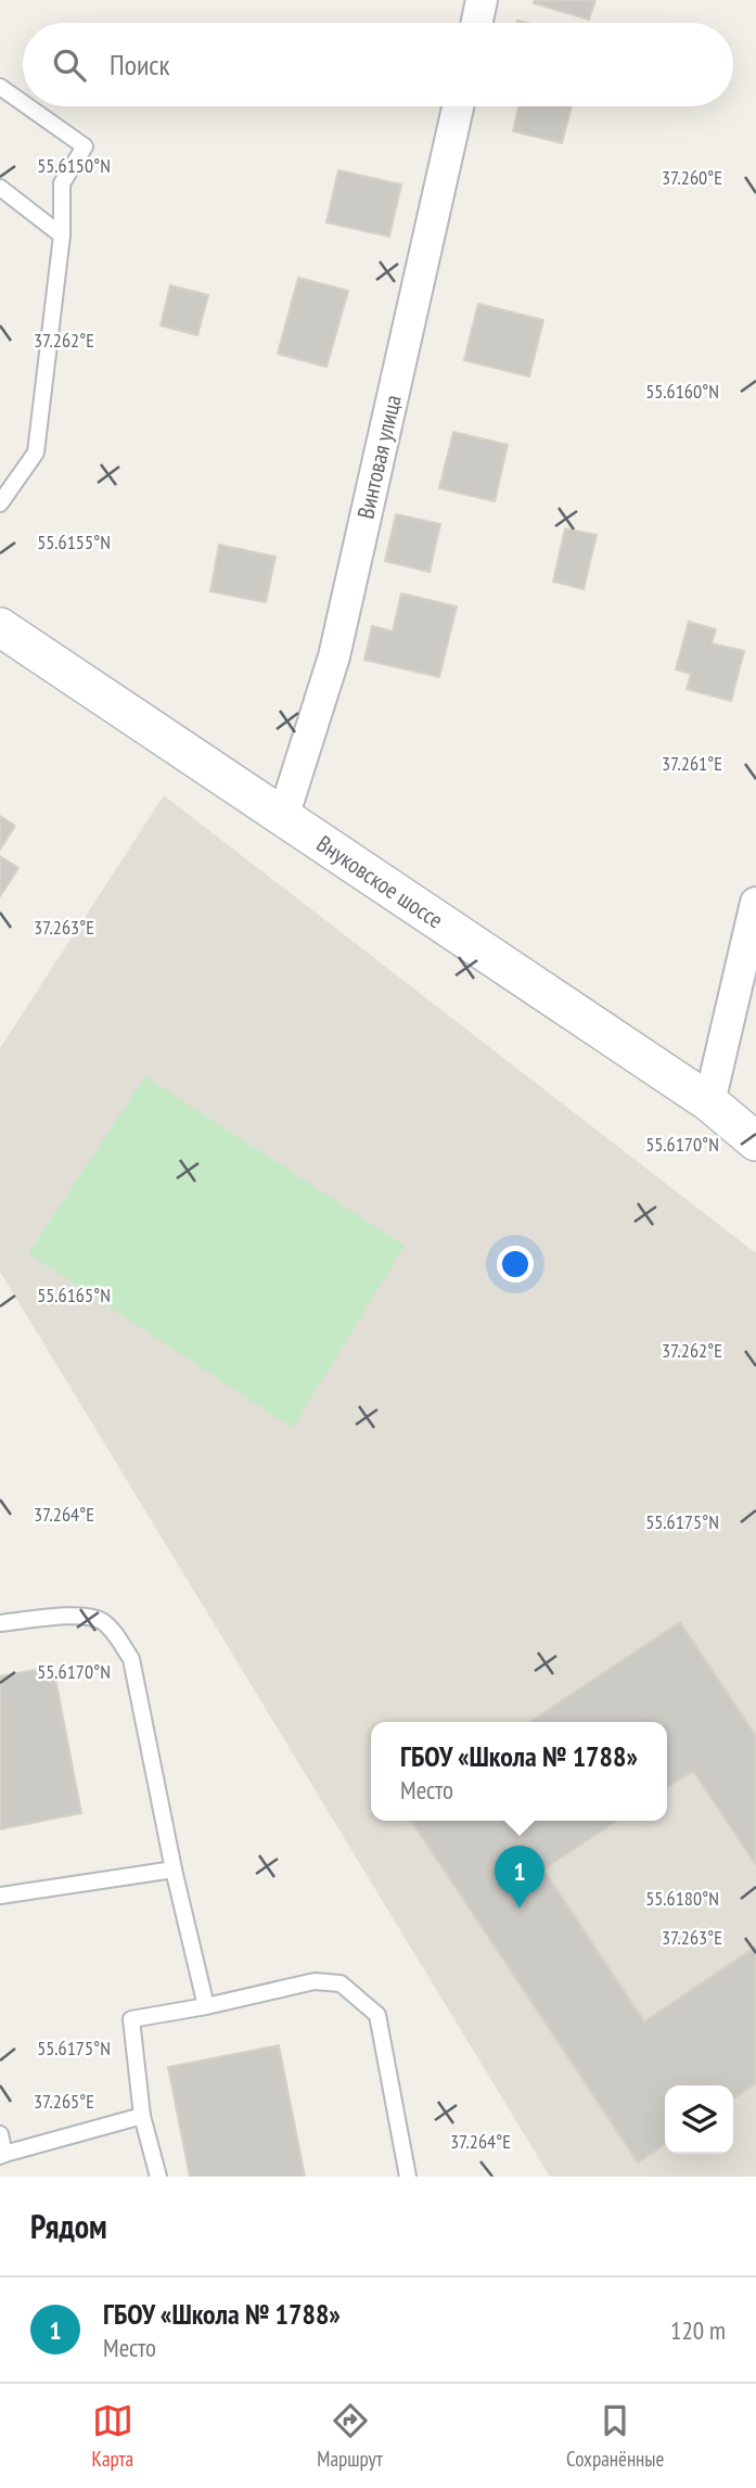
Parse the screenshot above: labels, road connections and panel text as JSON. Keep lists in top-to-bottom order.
{
  "streets": {
    "street": ["Винтовая улица", "Внуковское шоссе"]
  },
  "crossings": [
    ["Винтовая улица", "Внуковское шоссе"]
  ],
  "page": {
    "search": "Поиск",
    "popup": ["ГБОУ «Школа № 1788»", "Место"],
    "pins": "1",
    "heading": "Рядом",
    "list": [
      {
        "mark": "1",
        "name": "ГБОУ «Школа № 1788»",
        "note": "Место",
        "value": "120 m"
      }
    ],
    "nav": ["Карта", "Маршрут", "Сохранённые"]
  },
  "coordinates": [
    "55.6150°N",
    "37.260°E",
    "37.262°E",
    "55.6160°N",
    "55.6155°N",
    "37.261°E",
    "37.263°E",
    "55.6170°N",
    "55.6165°N",
    "37.264°E",
    "55.6175°N",
    "55.6180°N",
    "37.265°E"
  ]
}
